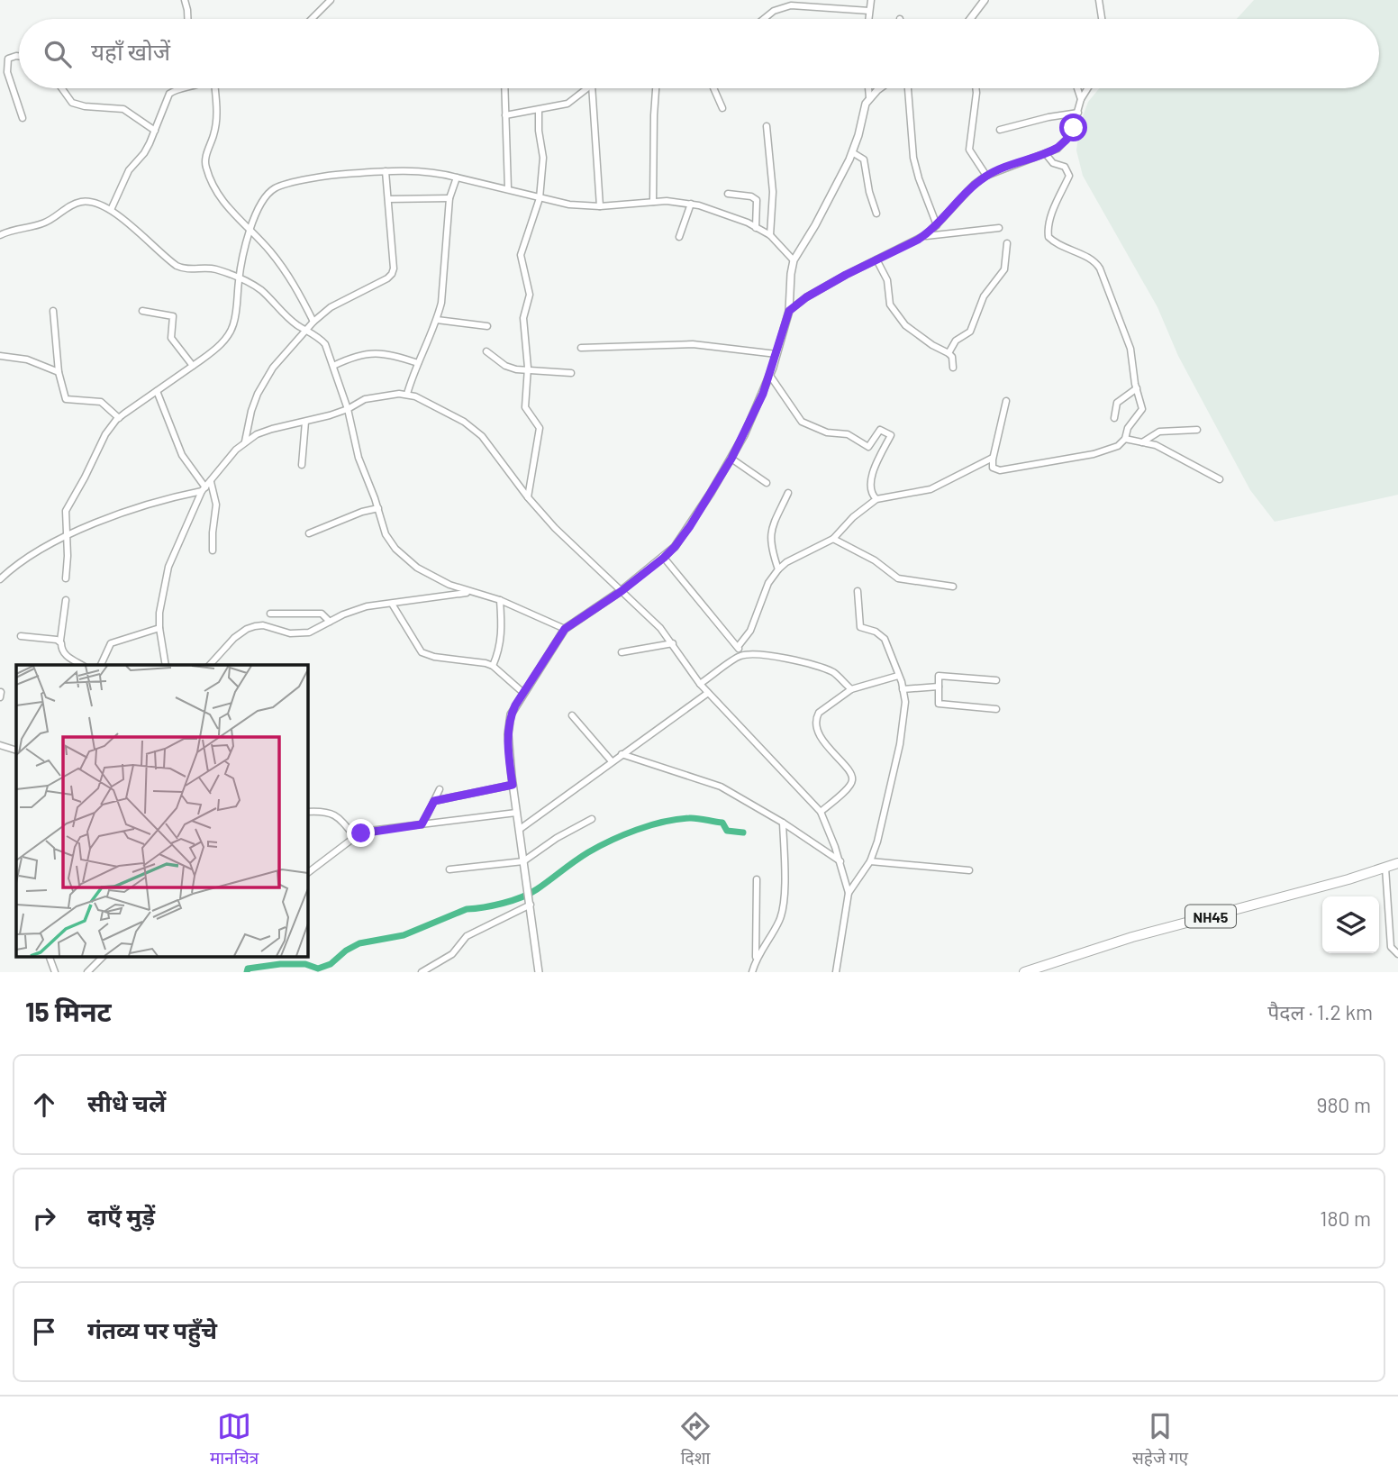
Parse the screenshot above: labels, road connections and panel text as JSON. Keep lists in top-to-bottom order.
{
  "streets": {
    "highway": ["NH45"]
  },
  "page": {
    "search": "यहाँ खोजें",
    "heading": ["15 मिनट", "पैदल · 1.2 km"],
    "list": [
      ["सीधे चलें", "980 m"],
      ["दाएँ मुड़ें", "180 m"],
      "गंतव्य पर पहुँचे"
    ],
    "nav": ["मानचित्र", "दिशा", "सहेजे गए"]
  }
}
